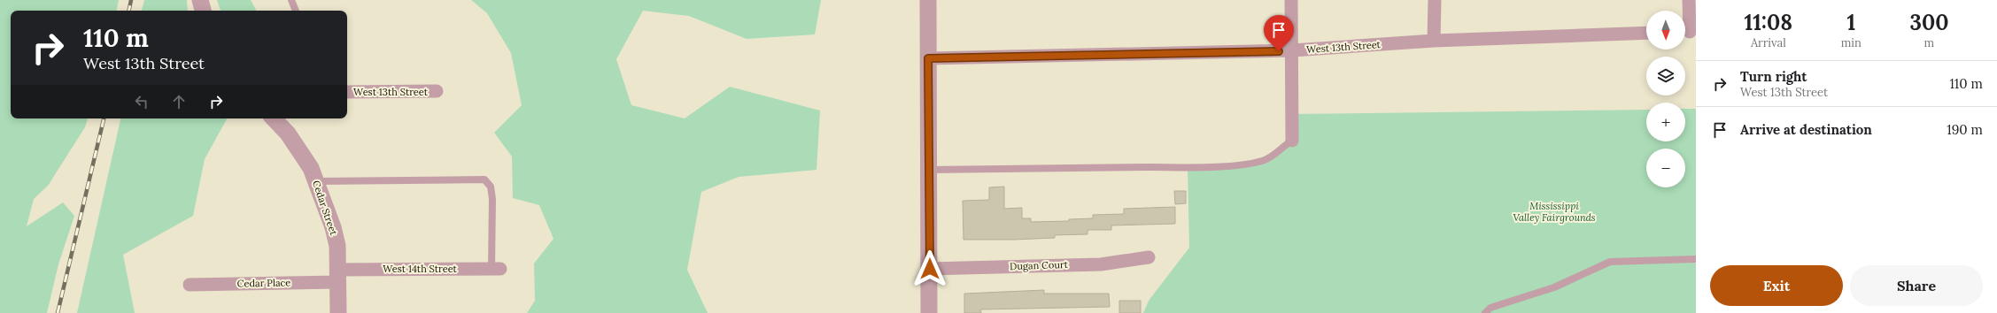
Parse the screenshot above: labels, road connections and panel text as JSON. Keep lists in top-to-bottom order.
{
  "streets": {
    "street": [
      "West 13th Street",
      "Cedar Street",
      "Dugan Court",
      "West 14th Street",
      "Cedar Place"
    ]
  },
  "crossings": [
    ["Cedar Street", "West 14th Street"],
    ["Cedar Street", "Cedar Place"],
    ["West 14th Street", "Cedar Place"]
  ],
  "parks": ["Mississippi Valley Fairgrounds"],
  "north": "bottom",
  "page": {
    "eta": [
      "11:08",
      "Arrival",
      "1",
      "min",
      "300",
      "m"
    ],
    "map_buttons": ["+", "−"],
    "turn": ["110 m", "West 13th Street"],
    "list": [
      {
        "name": "Turn right",
        "note": "West 13th Street",
        "value": "110 m"
      },
      {
        "name": "Arrive at destination",
        "value": "190 m"
      }
    ],
    "buttons": ["Exit", "Share"]
  }
}
